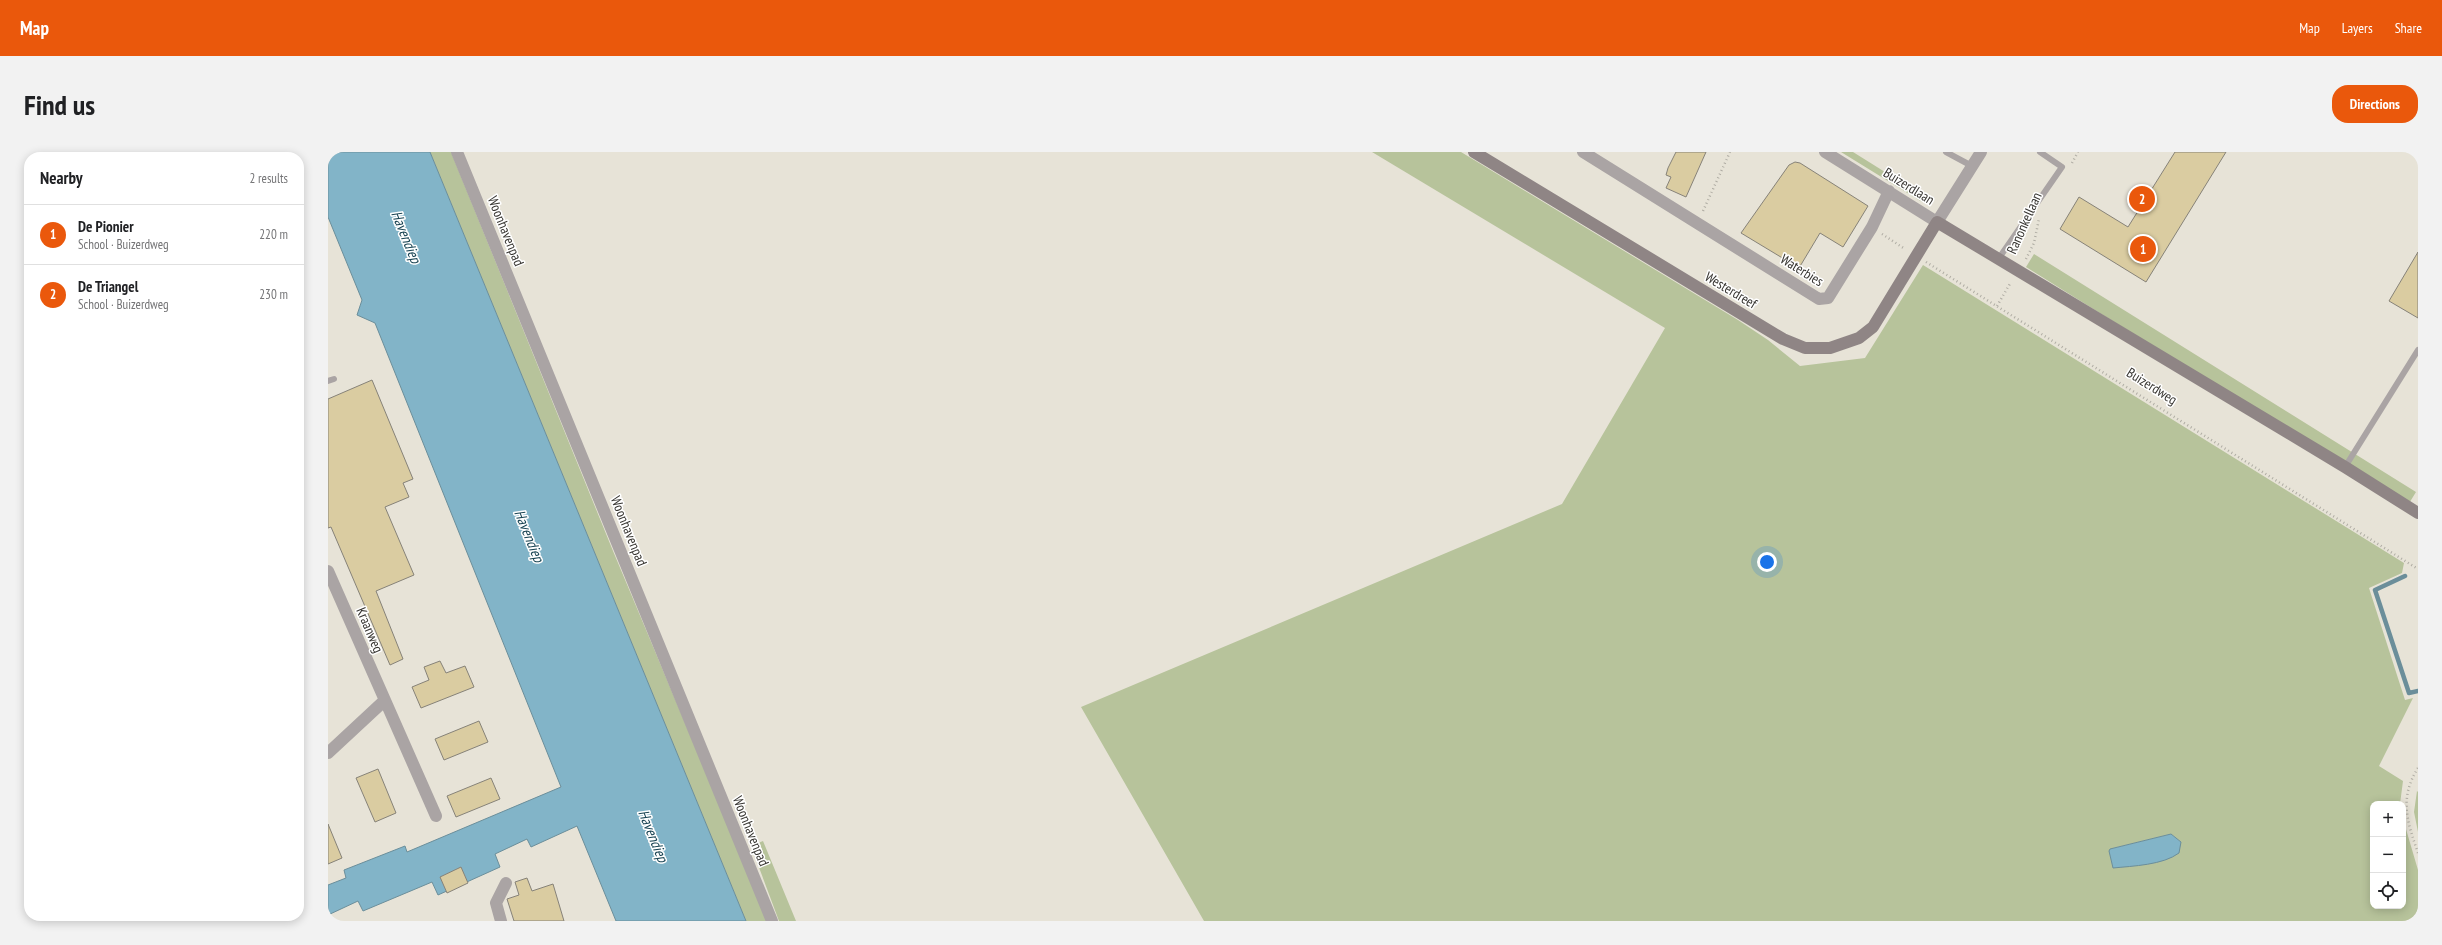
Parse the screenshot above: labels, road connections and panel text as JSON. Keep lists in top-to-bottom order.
{
  "streets": {
    "street": [
      "Buizerdlaan",
      "Woonhavenpad",
      "Waterbies",
      "Westerdreef",
      "Kraanweg"
    ],
    "path": ["Ranonkellaan", "Buizerdweg"]
  },
  "crossings": [
    ["Buizerdlaan", "Waterbies"],
    ["Buizerdlaan", "Westerdreef"],
    ["Ranonkellaan", "Buizerdweg"],
    ["Waterbies", "Buizerdweg"],
    ["Westerdreef", "Buizerdweg"]
  ],
  "water": ["Havendiep"],
  "page": {
    "header": "Map",
    "nav": ["Map", "Layers", "Share"],
    "buttons": "Directions",
    "title": "Find us",
    "heading": ["Nearby", "2 results"],
    "pins": ["2", "1"],
    "list": [
      {
        "mark": "1",
        "name": "De Pionier",
        "note": "School · Buizerdweg",
        "value": "220 m"
      },
      {
        "mark": "2",
        "name": "De Triangel",
        "note": "School · Buizerdweg",
        "value": "230 m"
      }
    ],
    "map_buttons": ["+", "−"]
  }
}
